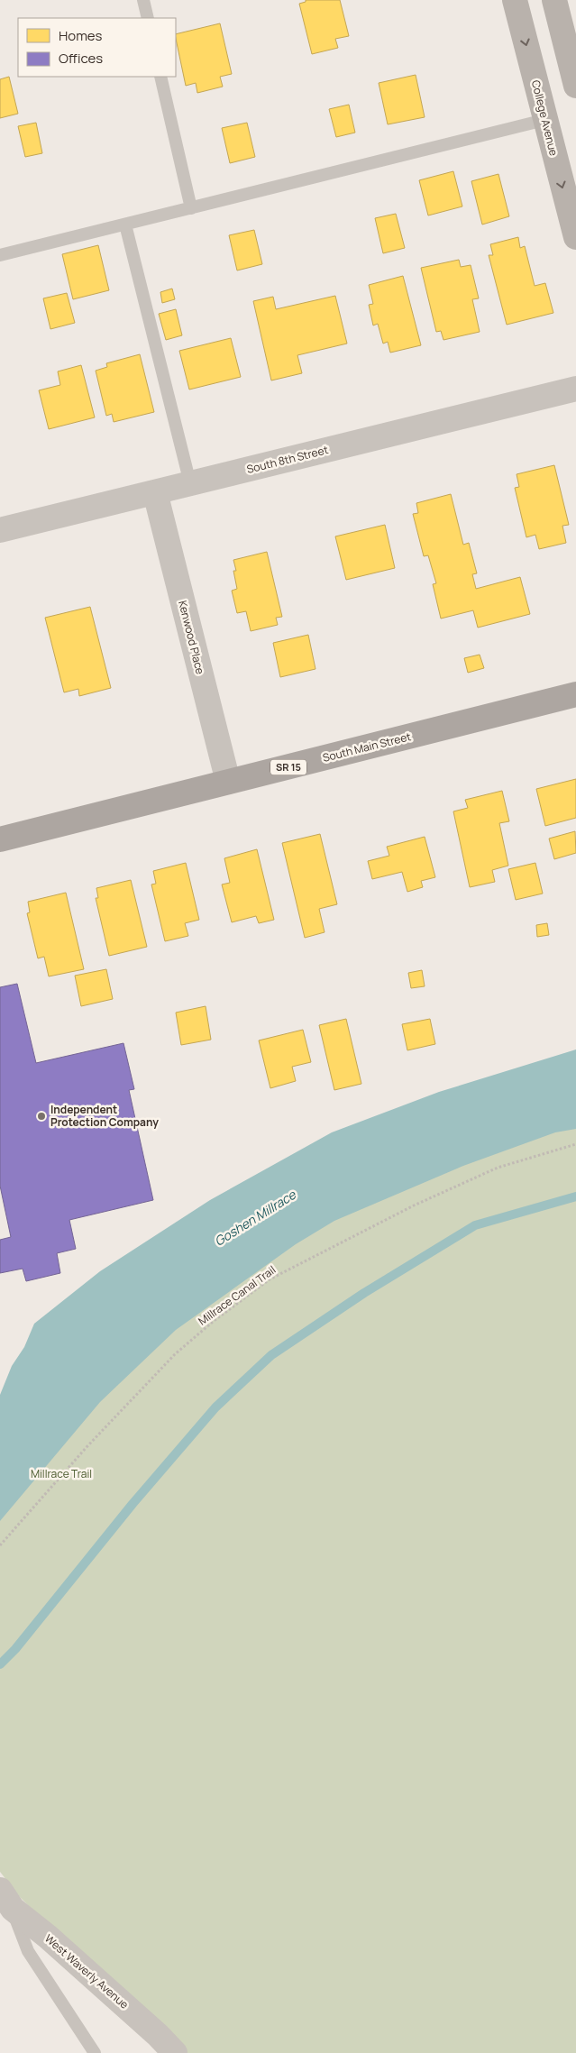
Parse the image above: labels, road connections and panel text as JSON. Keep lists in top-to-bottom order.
{
  "streets": {
    "main road": ["College Avenue", "South Main Street", "SR 15"],
    "street": ["South 8th Street", "Kenwood Place", "West Waverly Avenue"],
    "path": ["Millrace Canal Trail"]
  },
  "crossings": [
    ["South 8th Street", "Kenwood Place"],
    ["Kenwood Place", "South Main Street"]
  ],
  "water": ["Goshen Millrace"],
  "parks": ["Millrace Trail"],
  "places": ["Independent Protection Company"],
  "legend": ["Homes", "Offices"]
}
